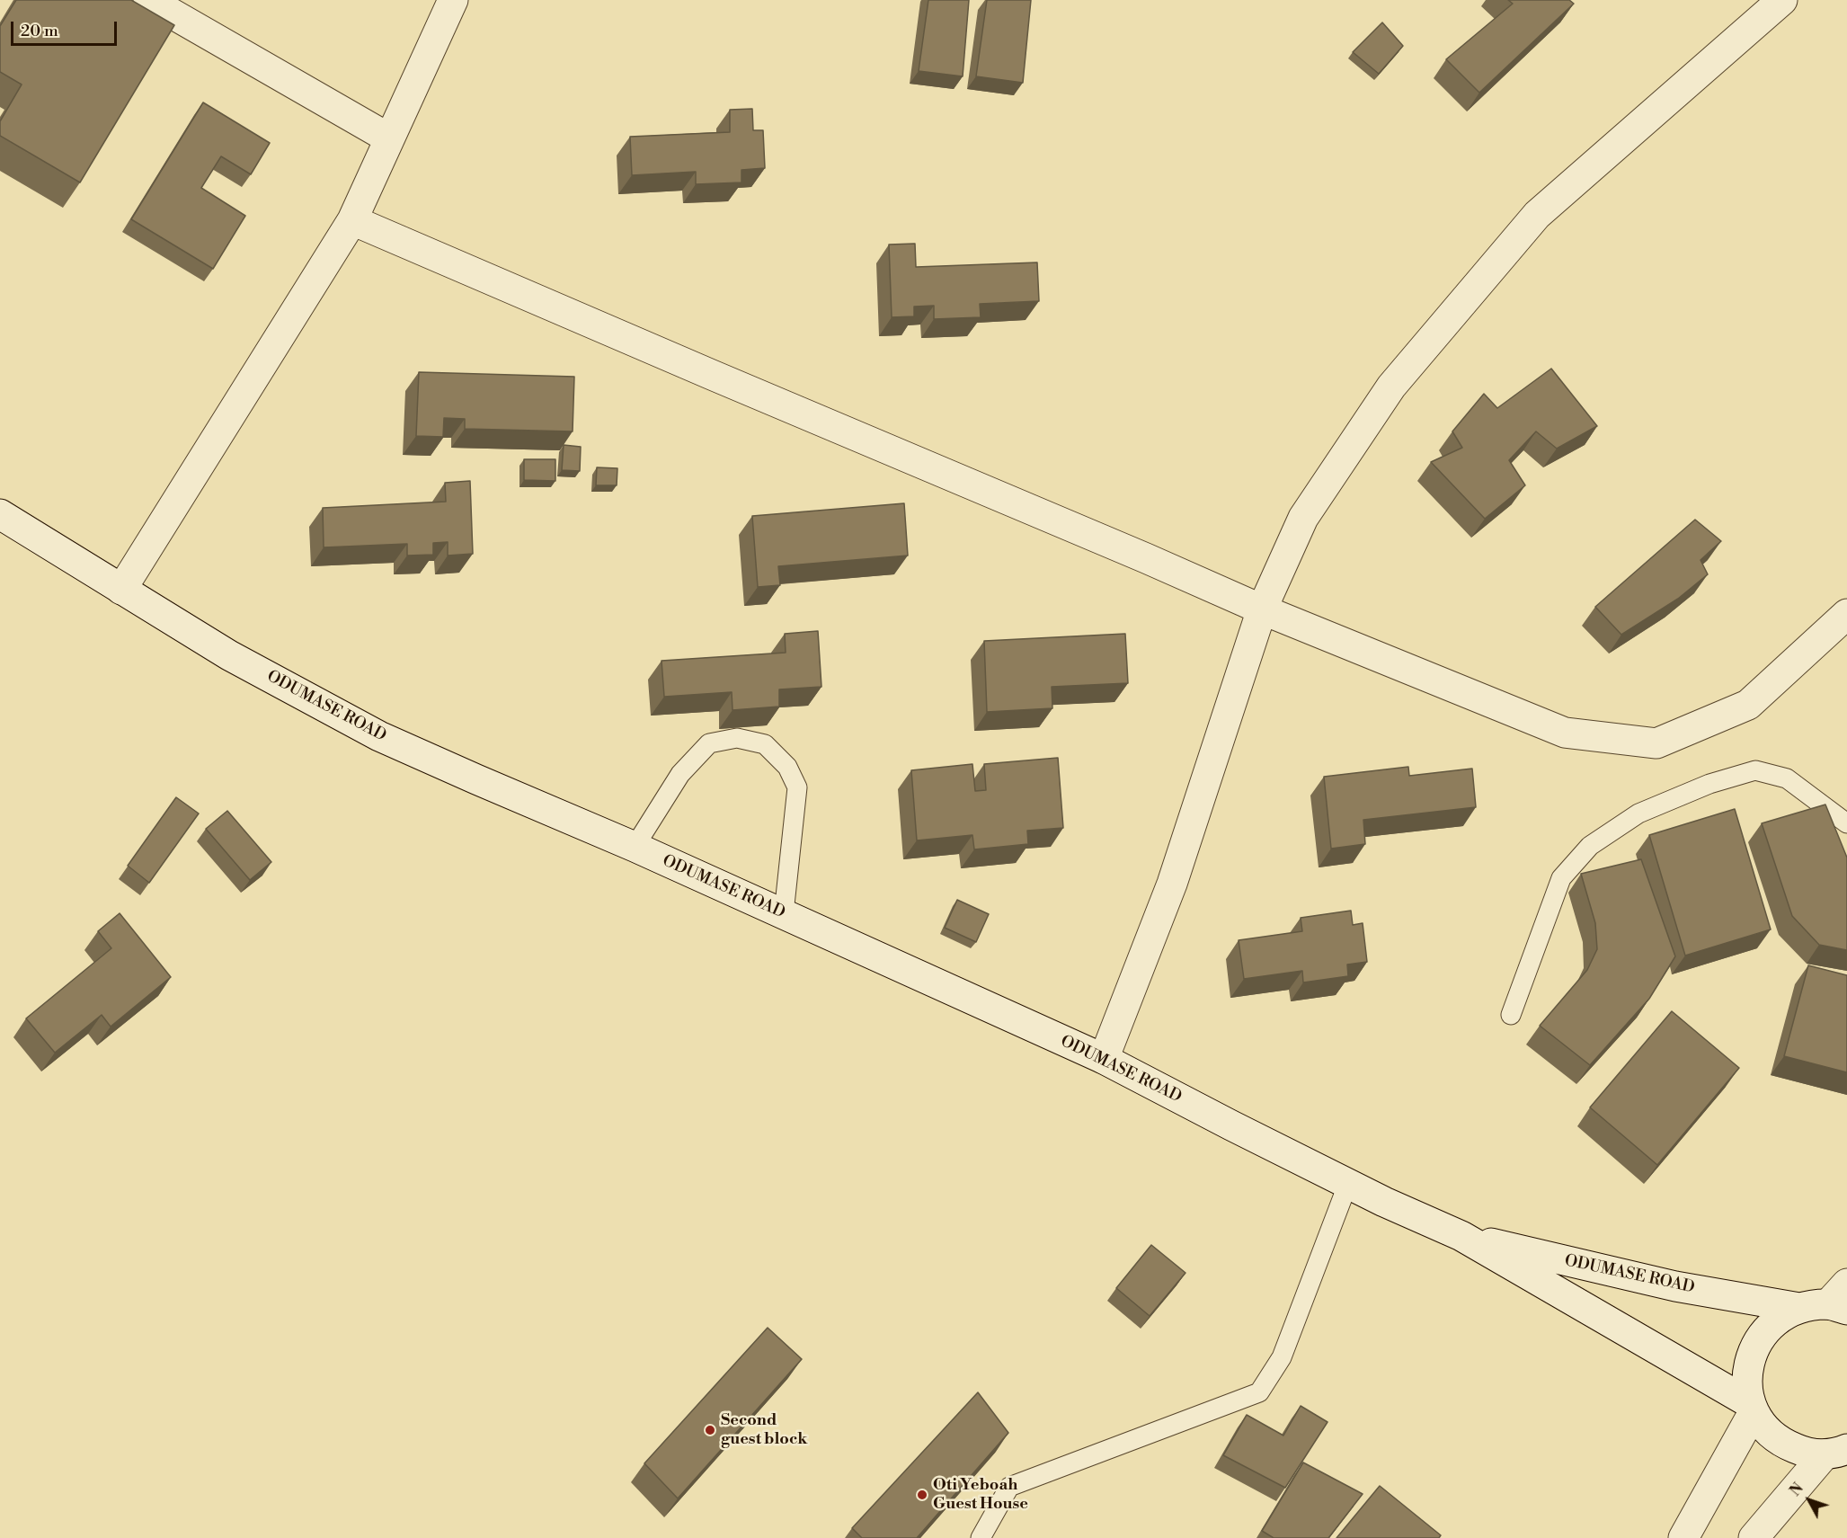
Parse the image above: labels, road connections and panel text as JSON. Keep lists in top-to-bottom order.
{
  "streets": {
    "street": ["ODUMASE ROAD"]
  },
  "places": ["Second guest block", "Oti Yeboah Guest House"],
  "scale_bar": "20 m",
  "north": "top left"
}
